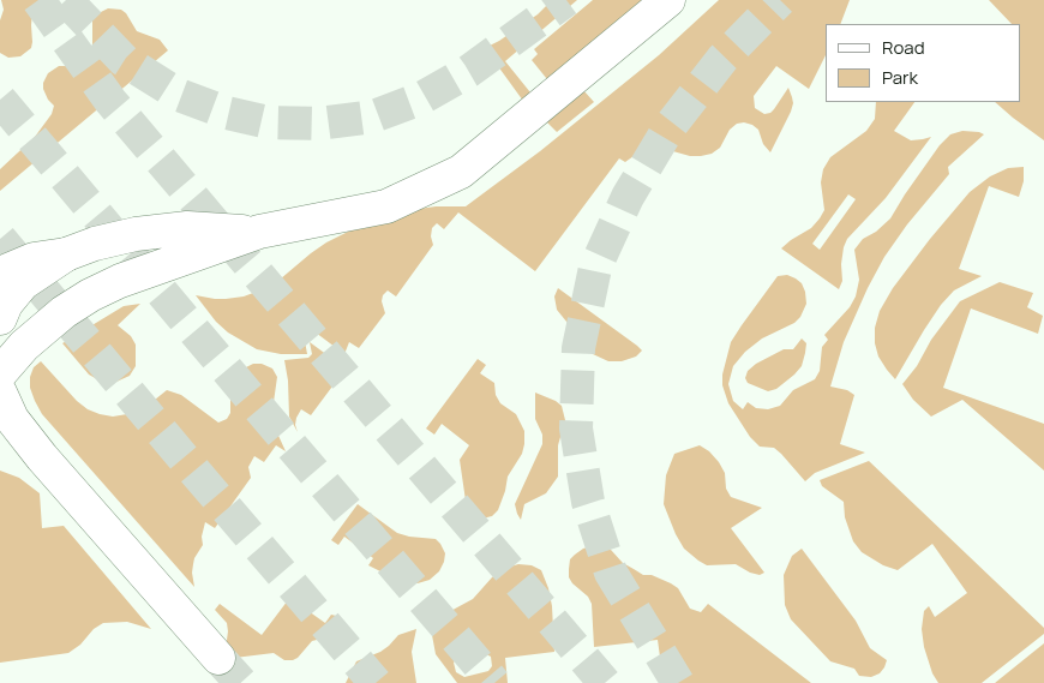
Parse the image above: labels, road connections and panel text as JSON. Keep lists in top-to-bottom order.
{
  "legend": ["Road", "Park"]
}
